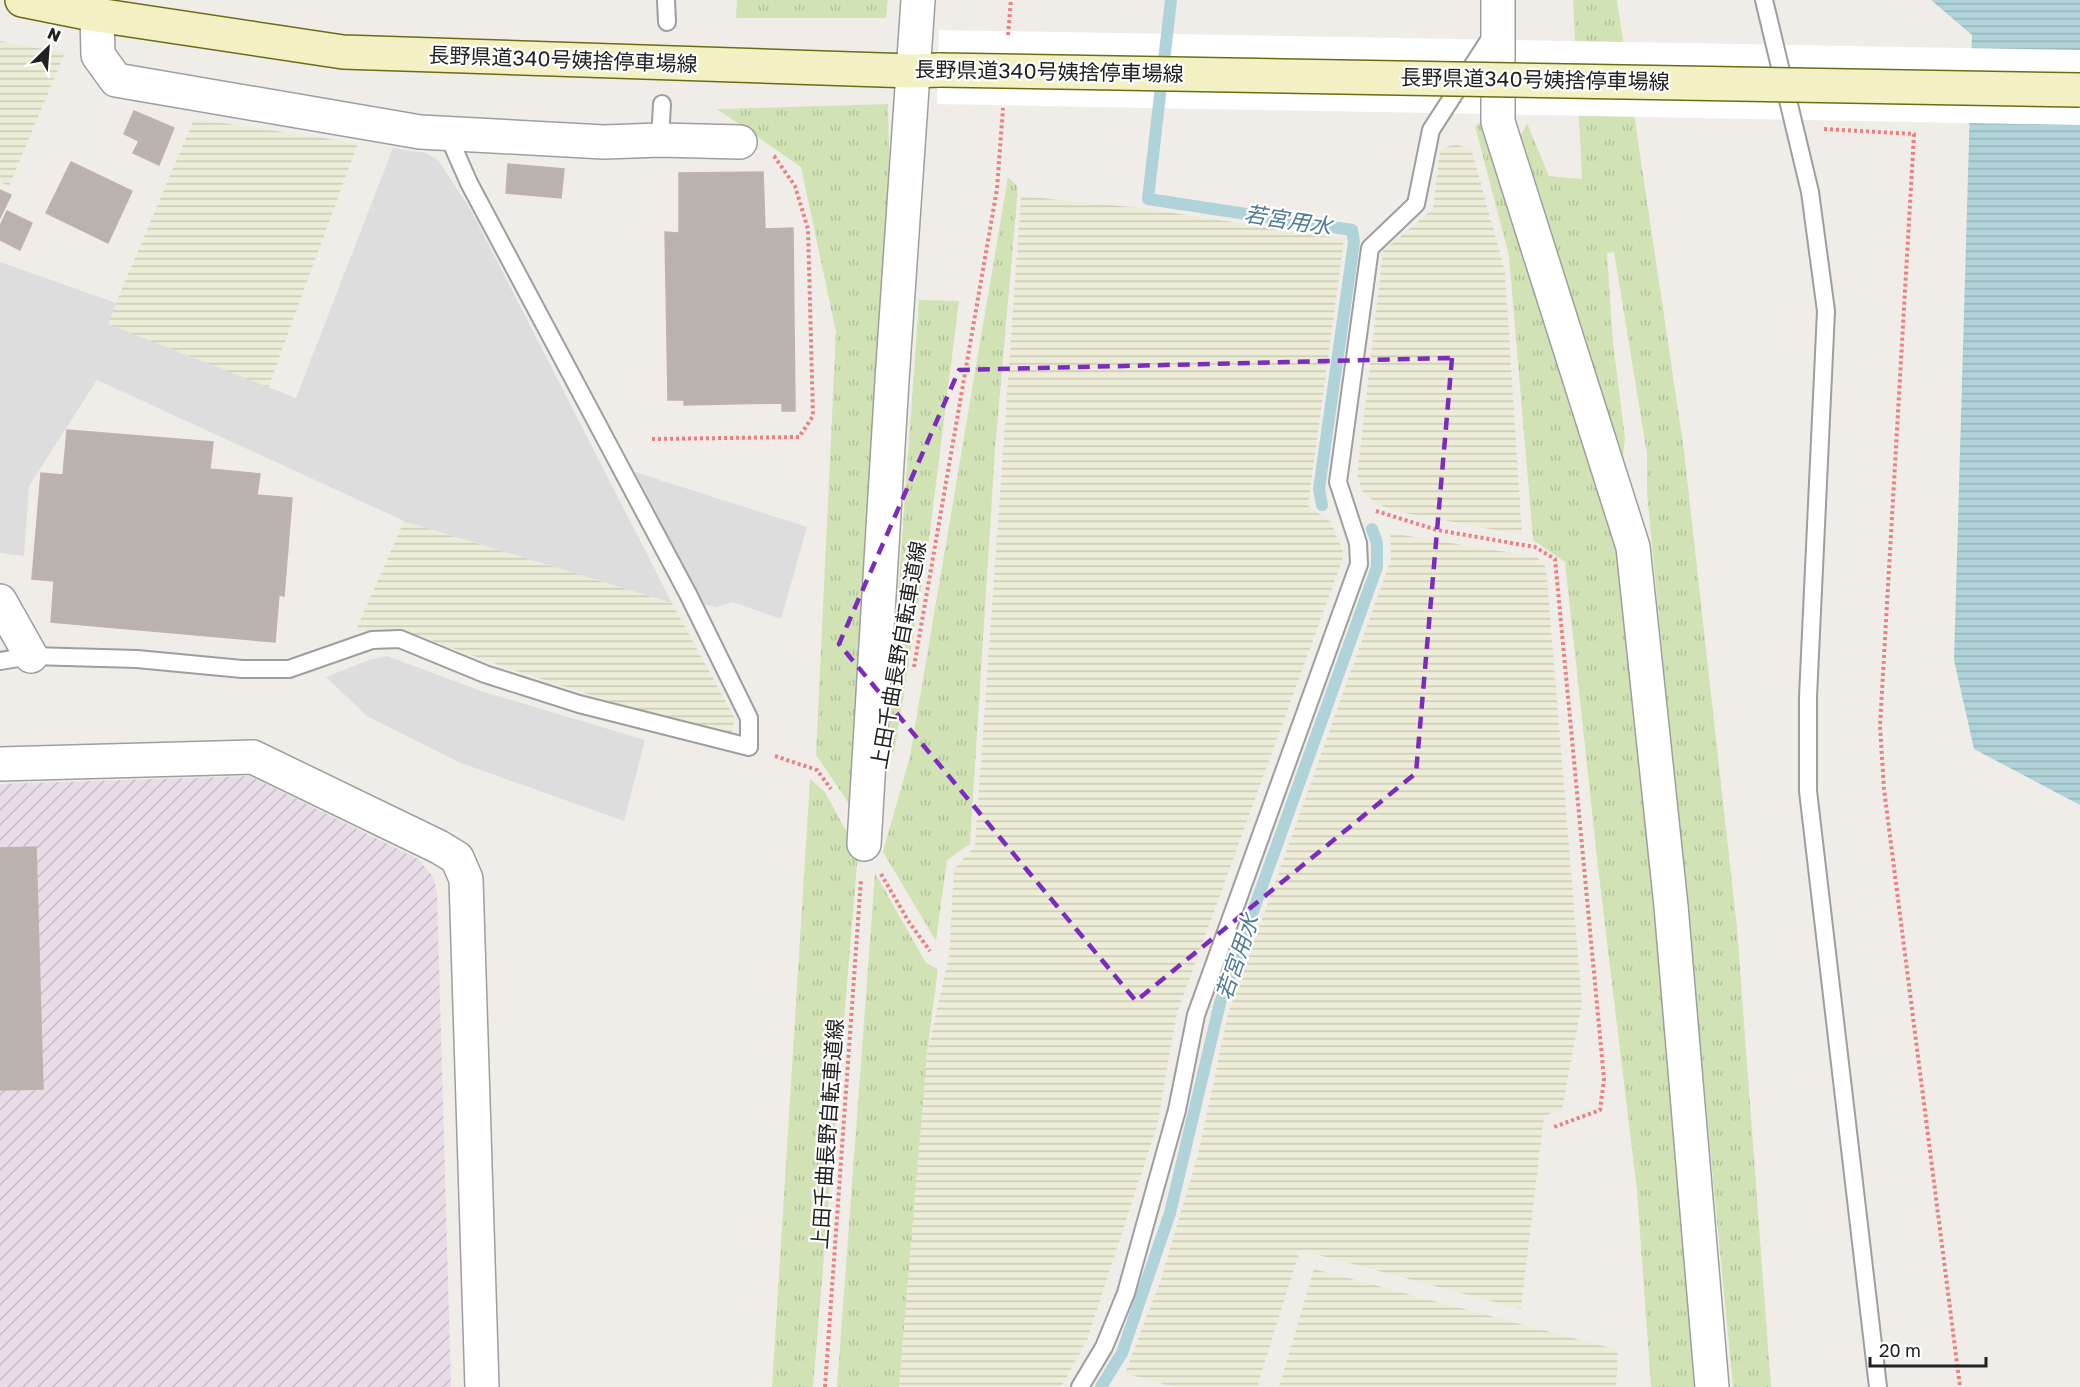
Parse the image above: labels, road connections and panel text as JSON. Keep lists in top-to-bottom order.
{
  "streets": {
    "main road": ["長野県道340号姨捨停車場線"],
    "path": ["上田千曲長野自転車道線"]
  },
  "water": ["若宮用水"],
  "scale_bar": "20 m",
  "north": "top right"
}
